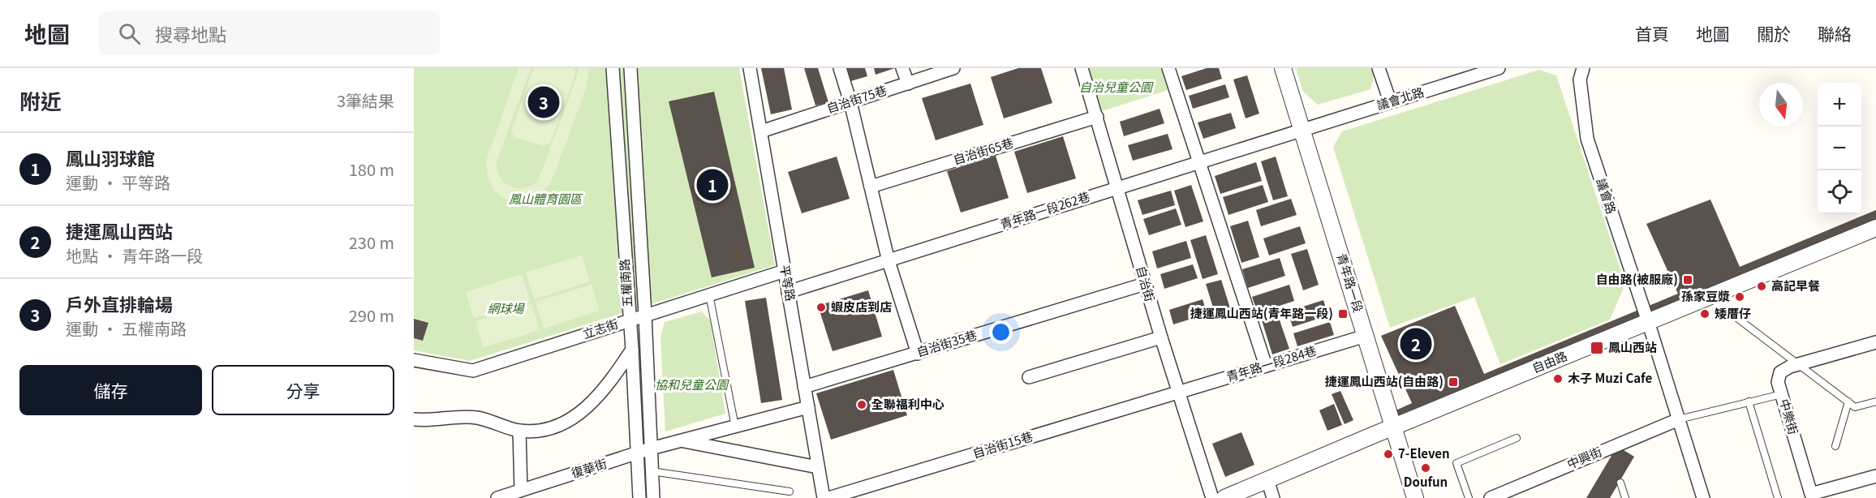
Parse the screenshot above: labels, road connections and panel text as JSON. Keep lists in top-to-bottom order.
{
  "streets": {
    "street": [
      "議會北路",
      "自治街75巷",
      "自治街65巷",
      "議會路",
      "青年路一段262巷",
      "五權南路",
      "平等路",
      "青年路一段",
      "自治街",
      "立志街",
      "自治街35巷",
      "自由路",
      "青年路一段284巷",
      "中樂街",
      "自治街15巷",
      "中興街",
      "復華街"
    ]
  },
  "crossings": [
    ["議會北路", "青年路一段262巷"],
    ["議會北路", "青年路一段"],
    ["自治街75巷", "平等路"],
    ["自治街65巷", "自治街"],
    ["議會路", "自由路"],
    ["議會路", "中興街"],
    ["青年路一段262巷", "平等路"],
    ["青年路一段262巷", "青年路一段"],
    ["青年路一段262巷", "自治街"],
    ["五權南路", "立志街"],
    ["五權南路", "復華街"],
    ["平等路", "立志街"],
    ["平等路", "自治街35巷"],
    ["平等路", "復華街"],
    ["青年路一段", "自由路"],
    ["青年路一段", "青年路一段284巷"],
    ["自治街", "自治街35巷"],
    ["自治街", "青年路一段284巷"],
    ["自治街", "自治街15巷"],
    ["青年路一段284巷", "自治街15巷"]
  ],
  "parks": [
    "自治兒童公園",
    "鳳山體育園區",
    "網球場",
    "協和兒童公園"
  ],
  "places": {
    "transit": [
      "自由路(被服廠)",
      "捷運鳳山西站(青年路一段)",
      "鳳山西站",
      "捷運鳳山西站(自由路)"
    ],
    "other": [
      "高記早餐",
      "孫家豆漿",
      "蝦皮店到店",
      "矮厝仔",
      "木子 Muzi Cafe",
      "全聯福利中心",
      "7-Eleven",
      "Doufun"
    ]
  },
  "north": "bottom",
  "page": {
    "header": "地圖",
    "search": "搜尋地點",
    "nav": [
      "首頁",
      "地圖",
      "關於",
      "聯絡"
    ],
    "heading": ["附近", "3筆結果"],
    "map_buttons": ["+", "−"],
    "pins": ["3", "1", "2"],
    "list": [
      {
        "mark": "1",
        "name": "鳳山羽球館",
        "note": "運動 · 平等路",
        "value": "180 m"
      },
      {
        "mark": "2",
        "name": "捷運鳳山西站",
        "note": "地點 · 青年路一段",
        "value": "230 m"
      },
      {
        "mark": "3",
        "name": "戶外直排輪場",
        "note": "運動 · 五權南路",
        "value": "290 m"
      }
    ],
    "buttons": ["儲存", "分享"]
  }
}
